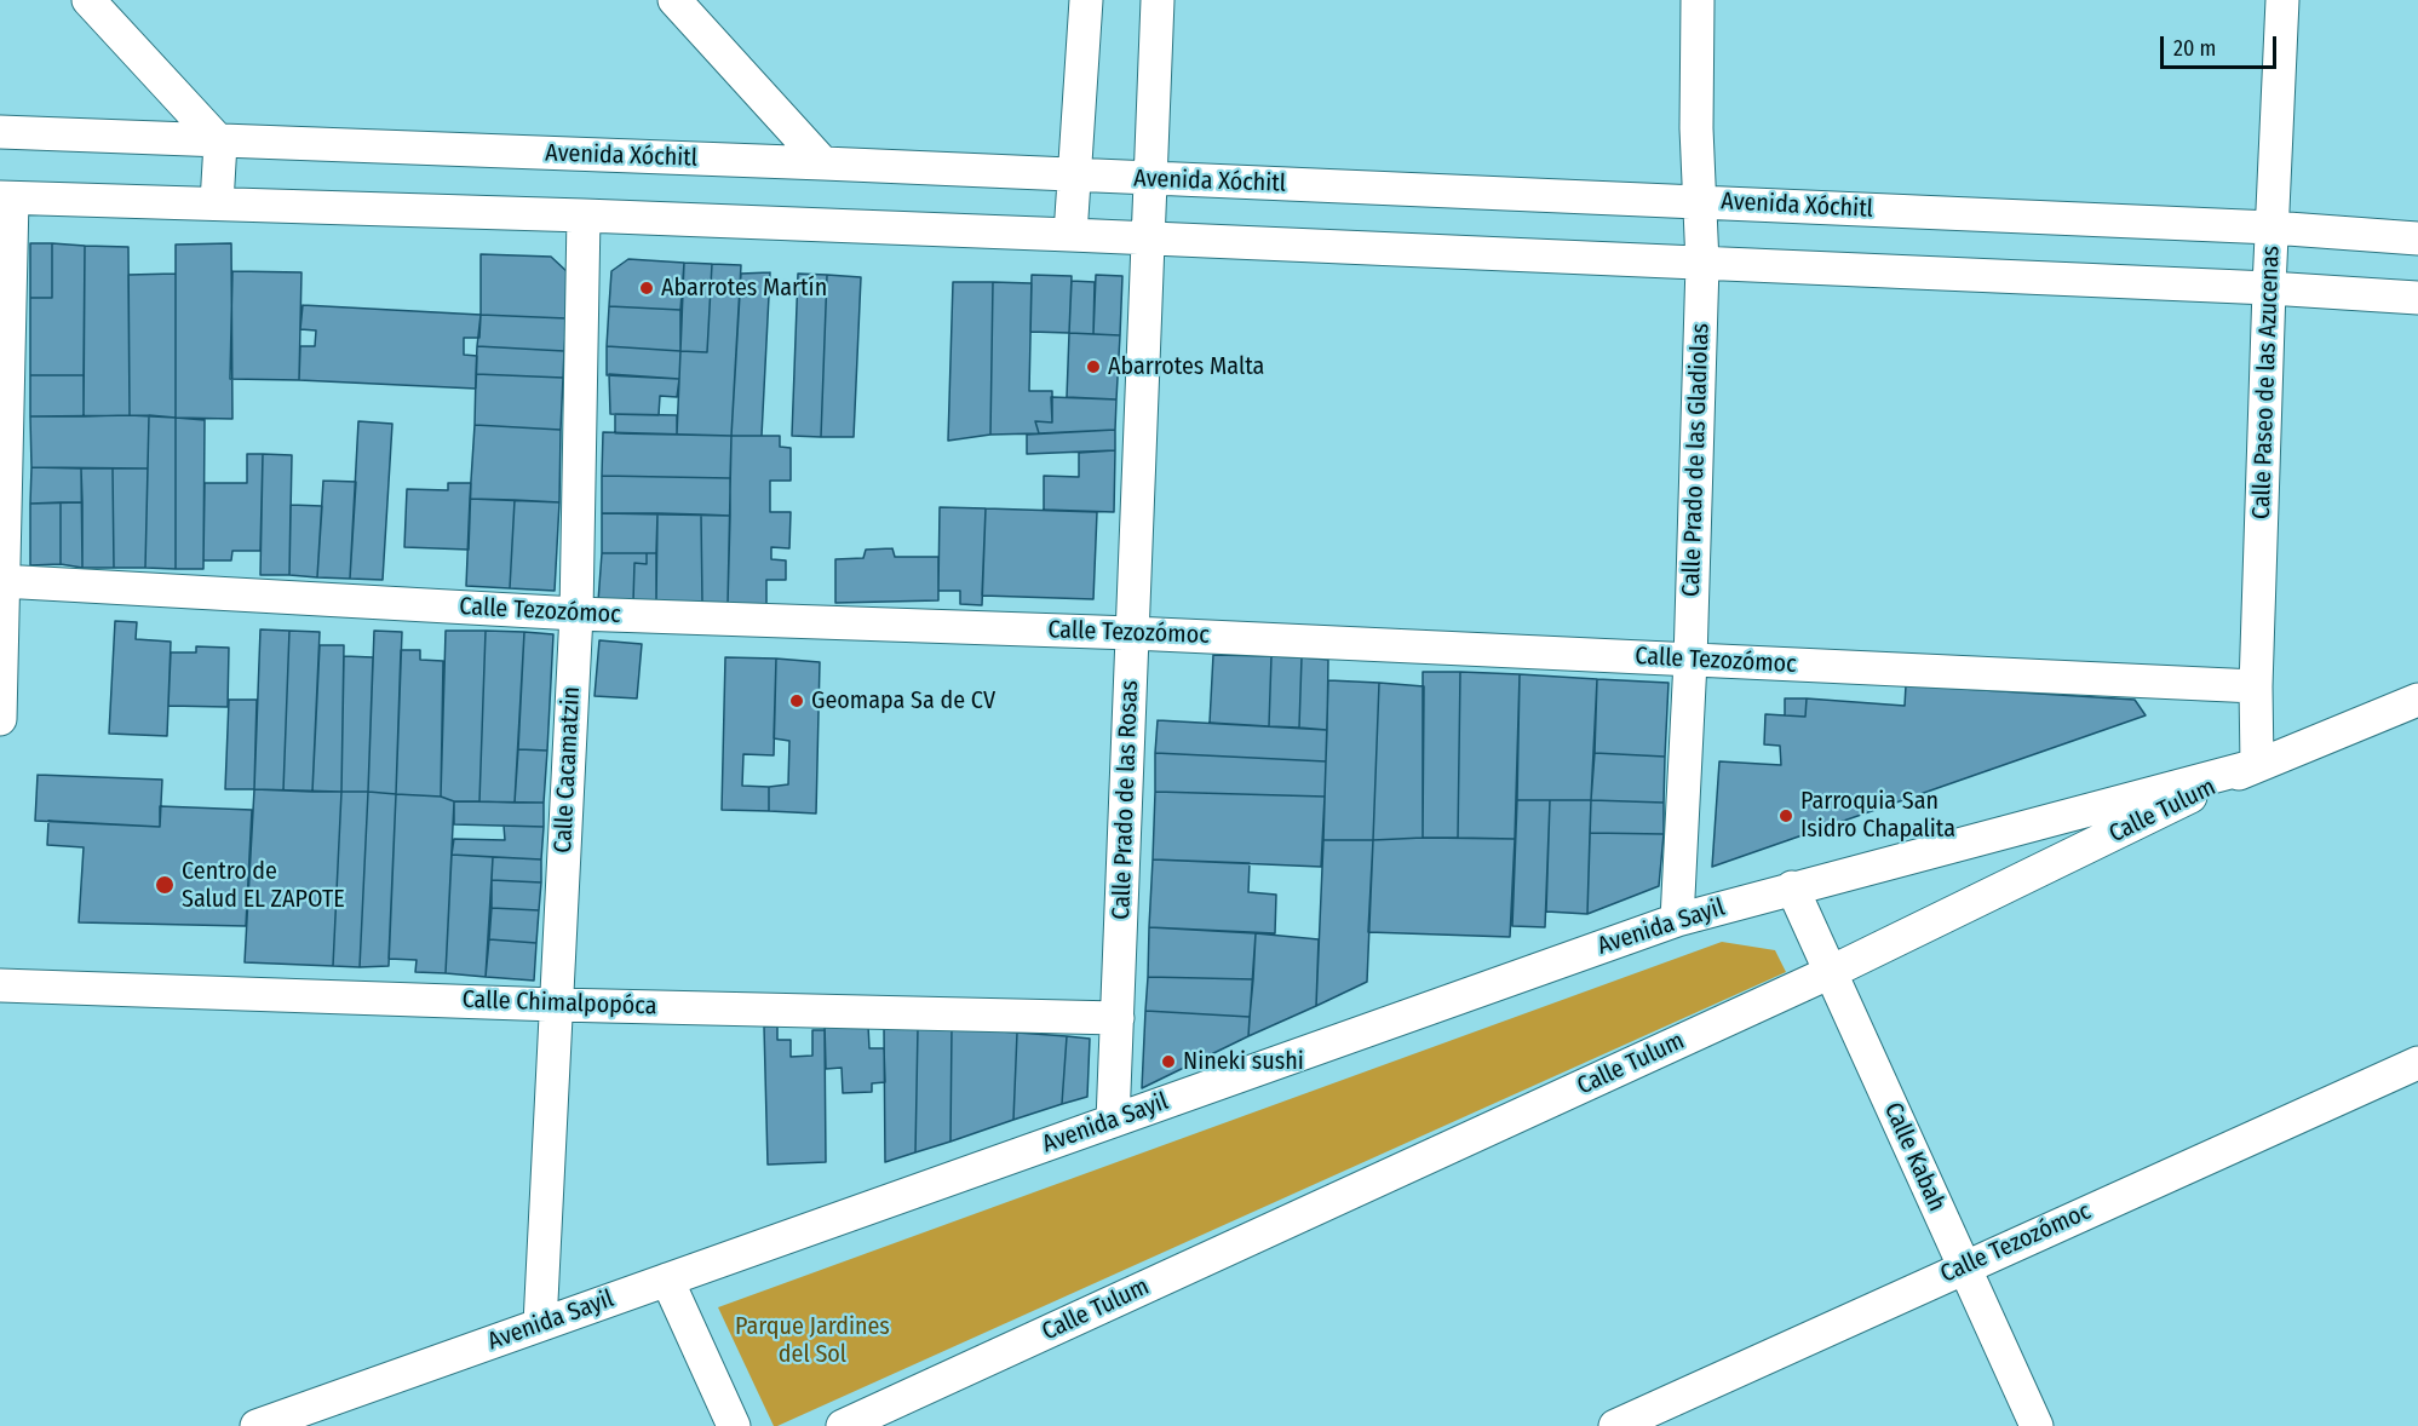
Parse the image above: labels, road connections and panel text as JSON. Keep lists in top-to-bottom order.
{
  "streets": {
    "street": [
      "Avenida Xóchitl",
      "Calle Paseo de las Azucenas",
      "Calle Prado de las Gladiolas",
      "Calle Tezozómoc",
      "Calle Cacamatzin",
      "Calle Prado de las Rosas",
      "Calle Tulum",
      "Avenida Sayil",
      "Calle Chimalpopóca",
      "Calle Kabah"
    ]
  },
  "crossings": [
    ["Avenida Xóchitl", "Calle Paseo de las Azucenas"],
    ["Avenida Xóchitl", "Calle Prado de las Gladiolas"],
    ["Avenida Xóchitl", "Calle Prado de las Rosas"],
    ["Calle Paseo de las Azucenas", "Calle Tezozómoc"],
    ["Calle Paseo de las Azucenas", "Calle Tulum"],
    ["Calle Paseo de las Azucenas", "Avenida Sayil"],
    ["Calle Prado de las Gladiolas", "Calle Tezozómoc"],
    ["Calle Prado de las Gladiolas", "Avenida Sayil"],
    ["Calle Tezozómoc", "Calle Cacamatzin"],
    ["Calle Tezozómoc", "Calle Prado de las Rosas"],
    ["Calle Tezozómoc", "Calle Kabah"],
    ["Calle Cacamatzin", "Avenida Sayil"],
    ["Calle Cacamatzin", "Calle Chimalpopóca"],
    ["Calle Prado de las Rosas", "Avenida Sayil"],
    ["Calle Prado de las Rosas", "Calle Chimalpopóca"],
    ["Calle Tulum", "Avenida Sayil"],
    ["Calle Tulum", "Calle Kabah"],
    ["Avenida Sayil", "Calle Kabah"]
  ],
  "parks": ["Parque Jardines del Sol"],
  "places": [
    "Abarrotes Martín",
    "Abarrotes Malta",
    "Geomapa Sa de CV",
    "Parroquia San Isidro Chapalita",
    "Centro de Salud EL ZAPOTE",
    "Nineki sushi"
  ],
  "scale_bar": "20 m"
}
